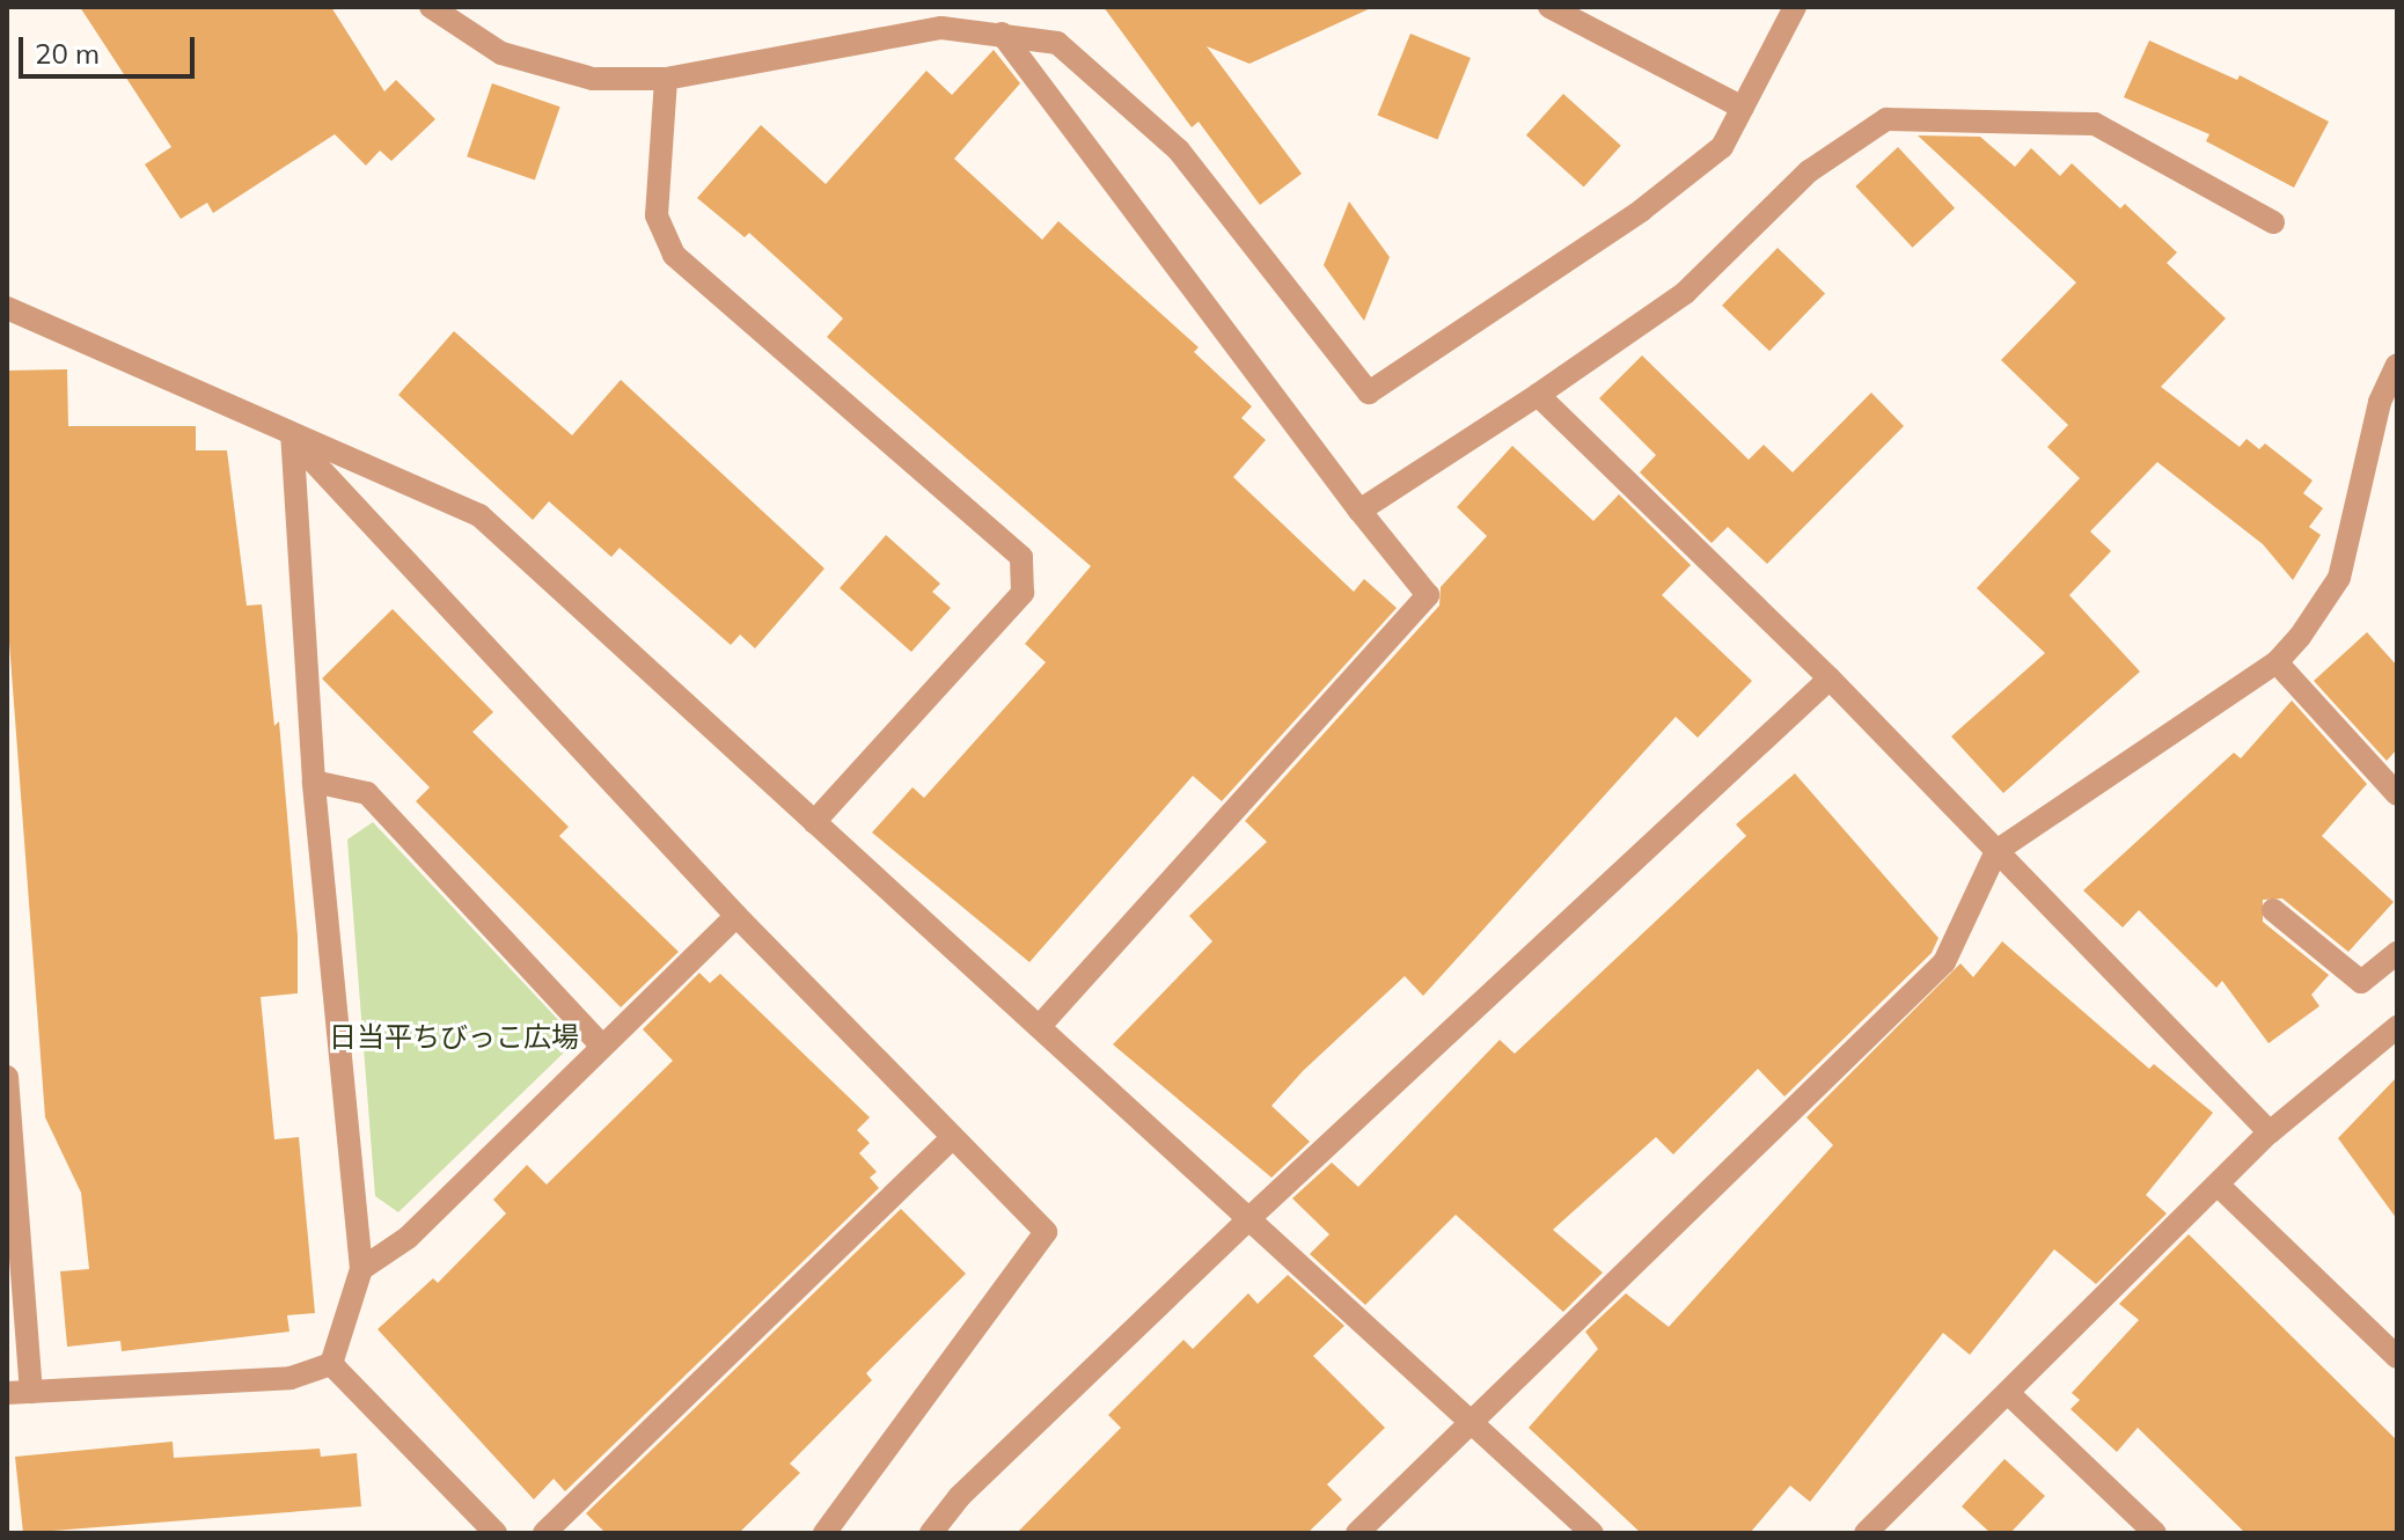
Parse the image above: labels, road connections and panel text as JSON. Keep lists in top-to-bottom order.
{
  "parks": ["日当平ちびっこ広場"],
  "scale_bar": "20 m"
}
